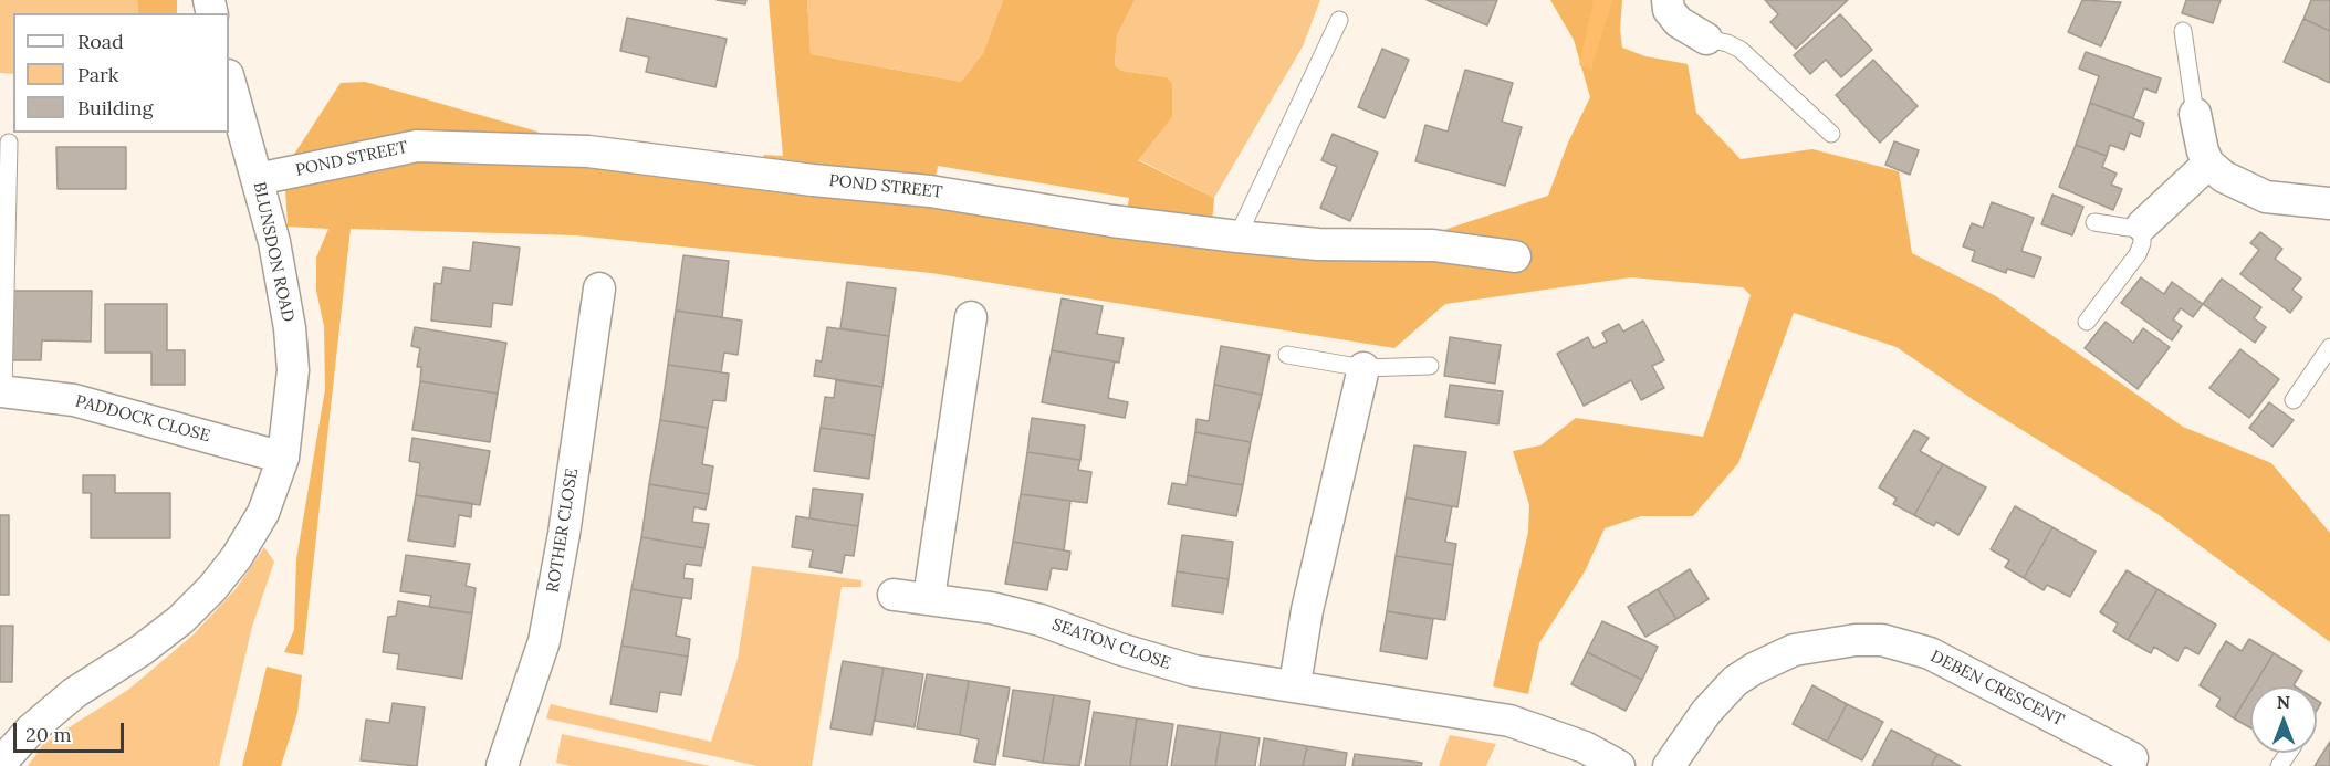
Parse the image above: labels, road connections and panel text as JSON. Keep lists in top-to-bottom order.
{
  "streets": {
    "street": [
      "POND STREET",
      "BLUNSDON ROAD",
      "PADDOCK CLOSE",
      "ROTHER CLOSE",
      "SEATON CLOSE",
      "DEBEN CRESCENT"
    ]
  },
  "crossings": [
    ["POND STREET", "BLUNSDON ROAD"],
    ["BLUNSDON ROAD", "PADDOCK CLOSE"]
  ],
  "legend": ["Road", "Park", "Building"],
  "scale_bar": "20 m",
  "north": "top"
}
